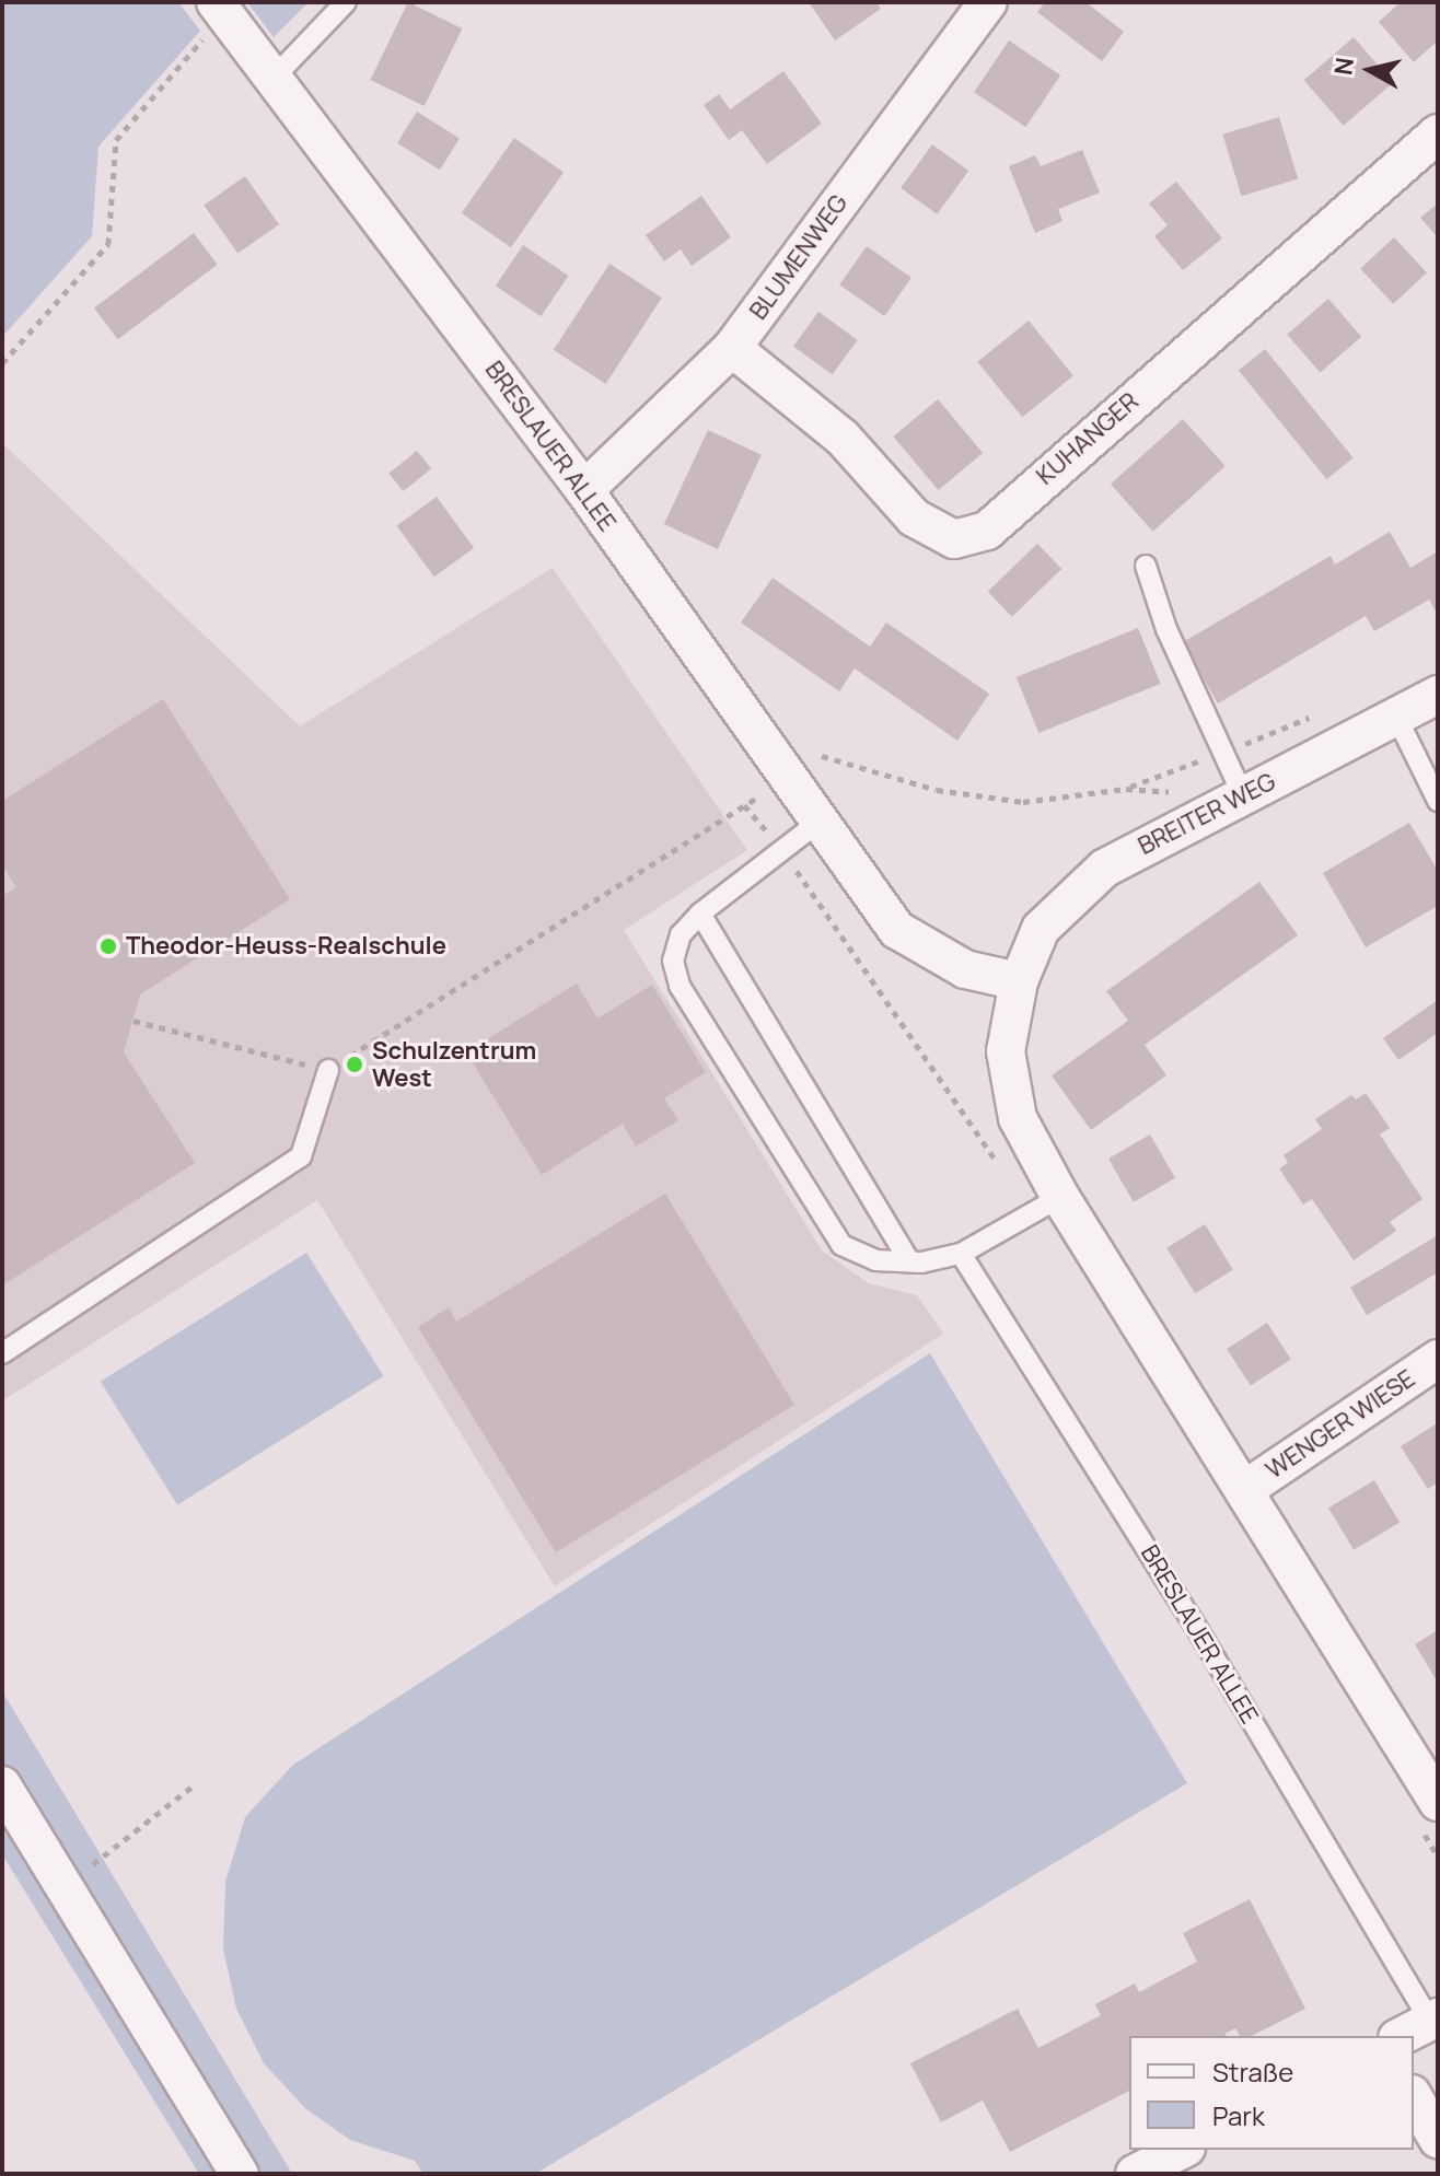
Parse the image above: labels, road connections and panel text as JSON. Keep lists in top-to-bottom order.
{
  "streets": {
    "street": [
      "BLUMENWEG",
      "KUHANGER",
      "BRESLAUER ALLEE",
      "BREITER WEG",
      "WENGER WIESE"
    ]
  },
  "crossings": [
    ["BLUMENWEG", "KUHANGER"],
    ["BLUMENWEG", "BRESLAUER ALLEE"],
    ["BRESLAUER ALLEE", "BREITER WEG"]
  ],
  "places": ["Theodor-Heuss-Realschule", "Schulzentrum West"],
  "legend": ["Straße", "Park"],
  "north": "left"
}
